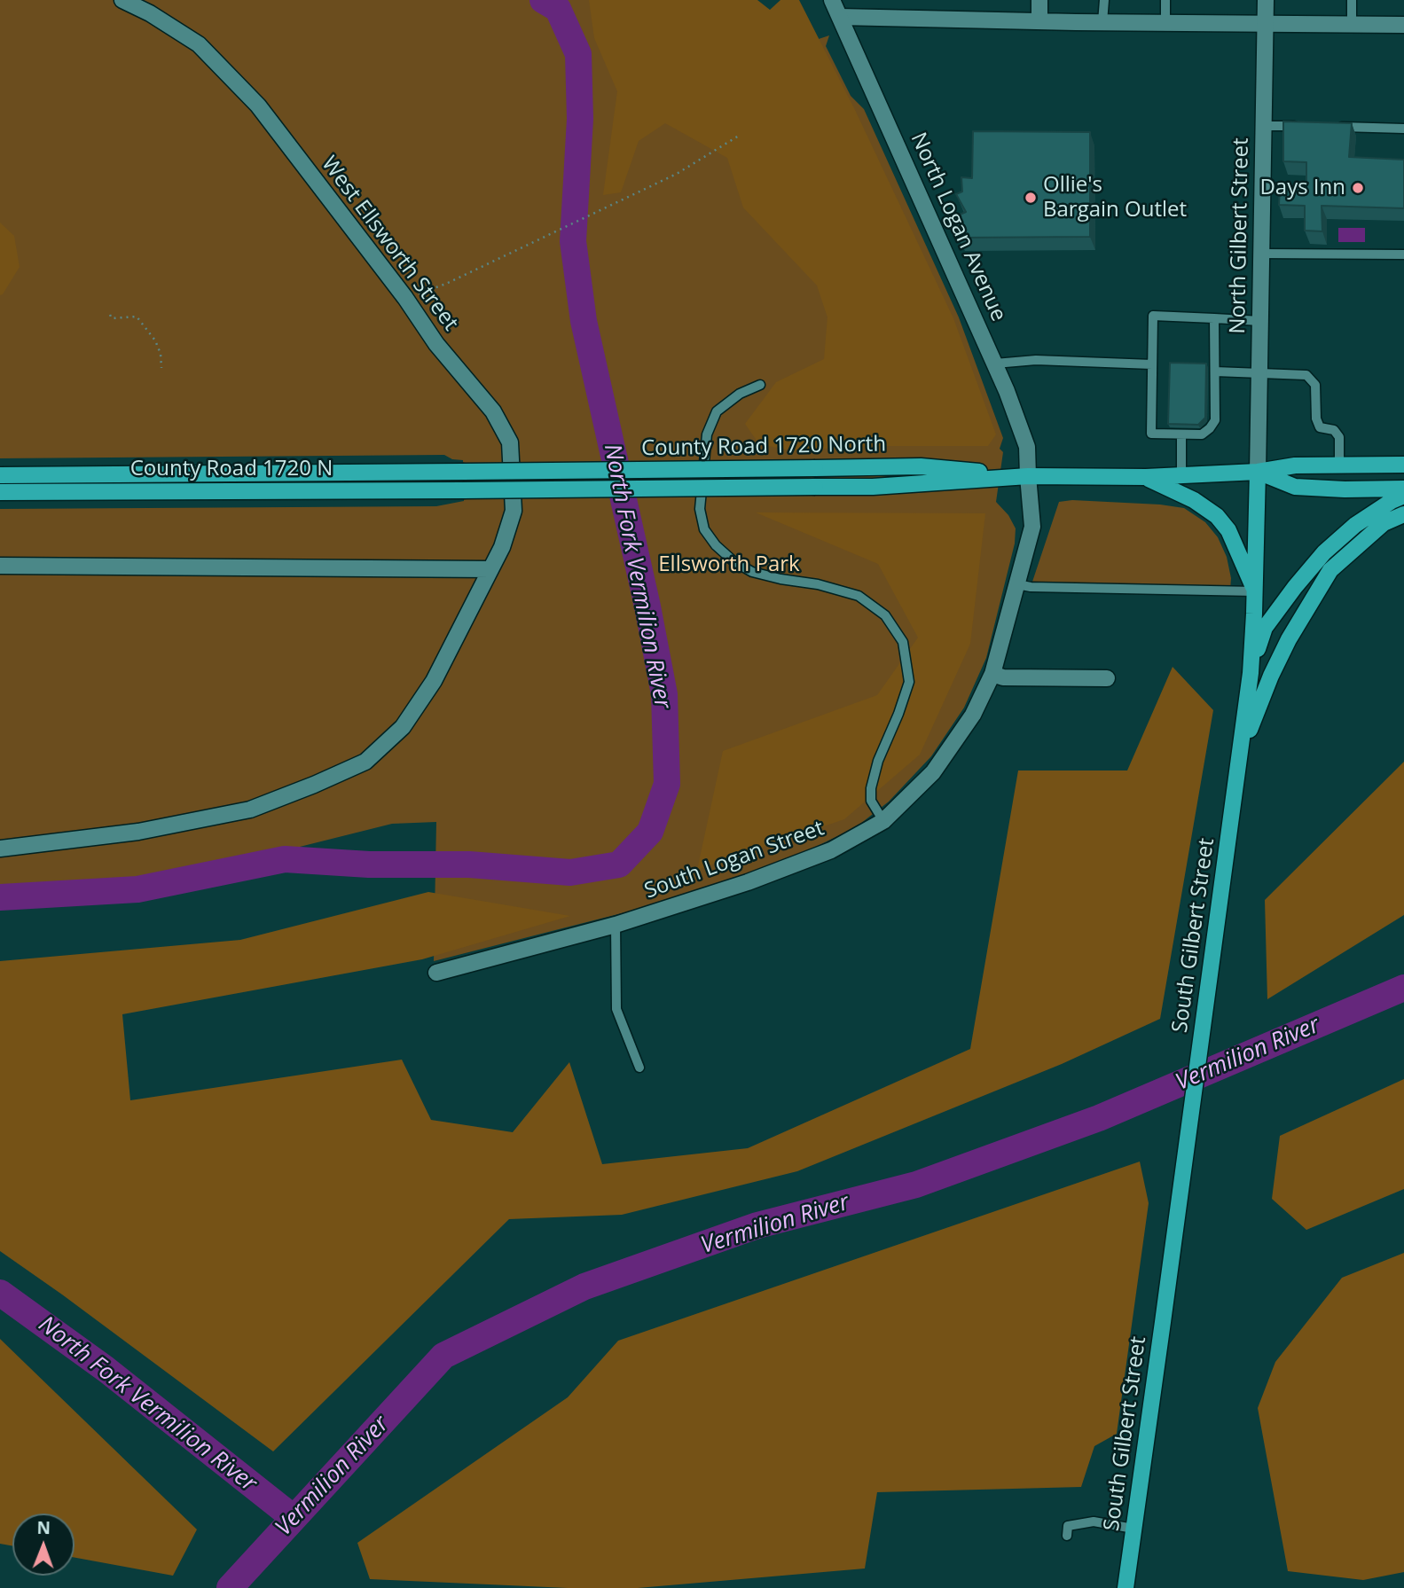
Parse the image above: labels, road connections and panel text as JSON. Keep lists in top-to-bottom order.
{
  "streets": {
    "main road": ["County Road 1720 North", "County Road 1720 N", "South Gilbert Street"],
    "street": [
      "North Logan Avenue",
      "North Gilbert Street",
      "West Ellsworth Street",
      "South Logan Street"
    ]
  },
  "crossings": [
    ["North Logan Avenue", "County Road 1720 North"],
    ["North Logan Avenue", "South Logan Street"],
    ["North Gilbert Street", "County Road 1720 North"],
    ["North Gilbert Street", "South Gilbert Street"],
    ["County Road 1720 North", "County Road 1720 N"],
    ["County Road 1720 North", "South Logan Street"],
    ["County Road 1720 North", "South Gilbert Street"]
  ],
  "water": ["North Fork Vermilion River", "Vermilion River"],
  "parks": ["Ellsworth Park"],
  "places": ["Days Inn", "Ollie's Bargain Outlet"],
  "north": "top"
}
